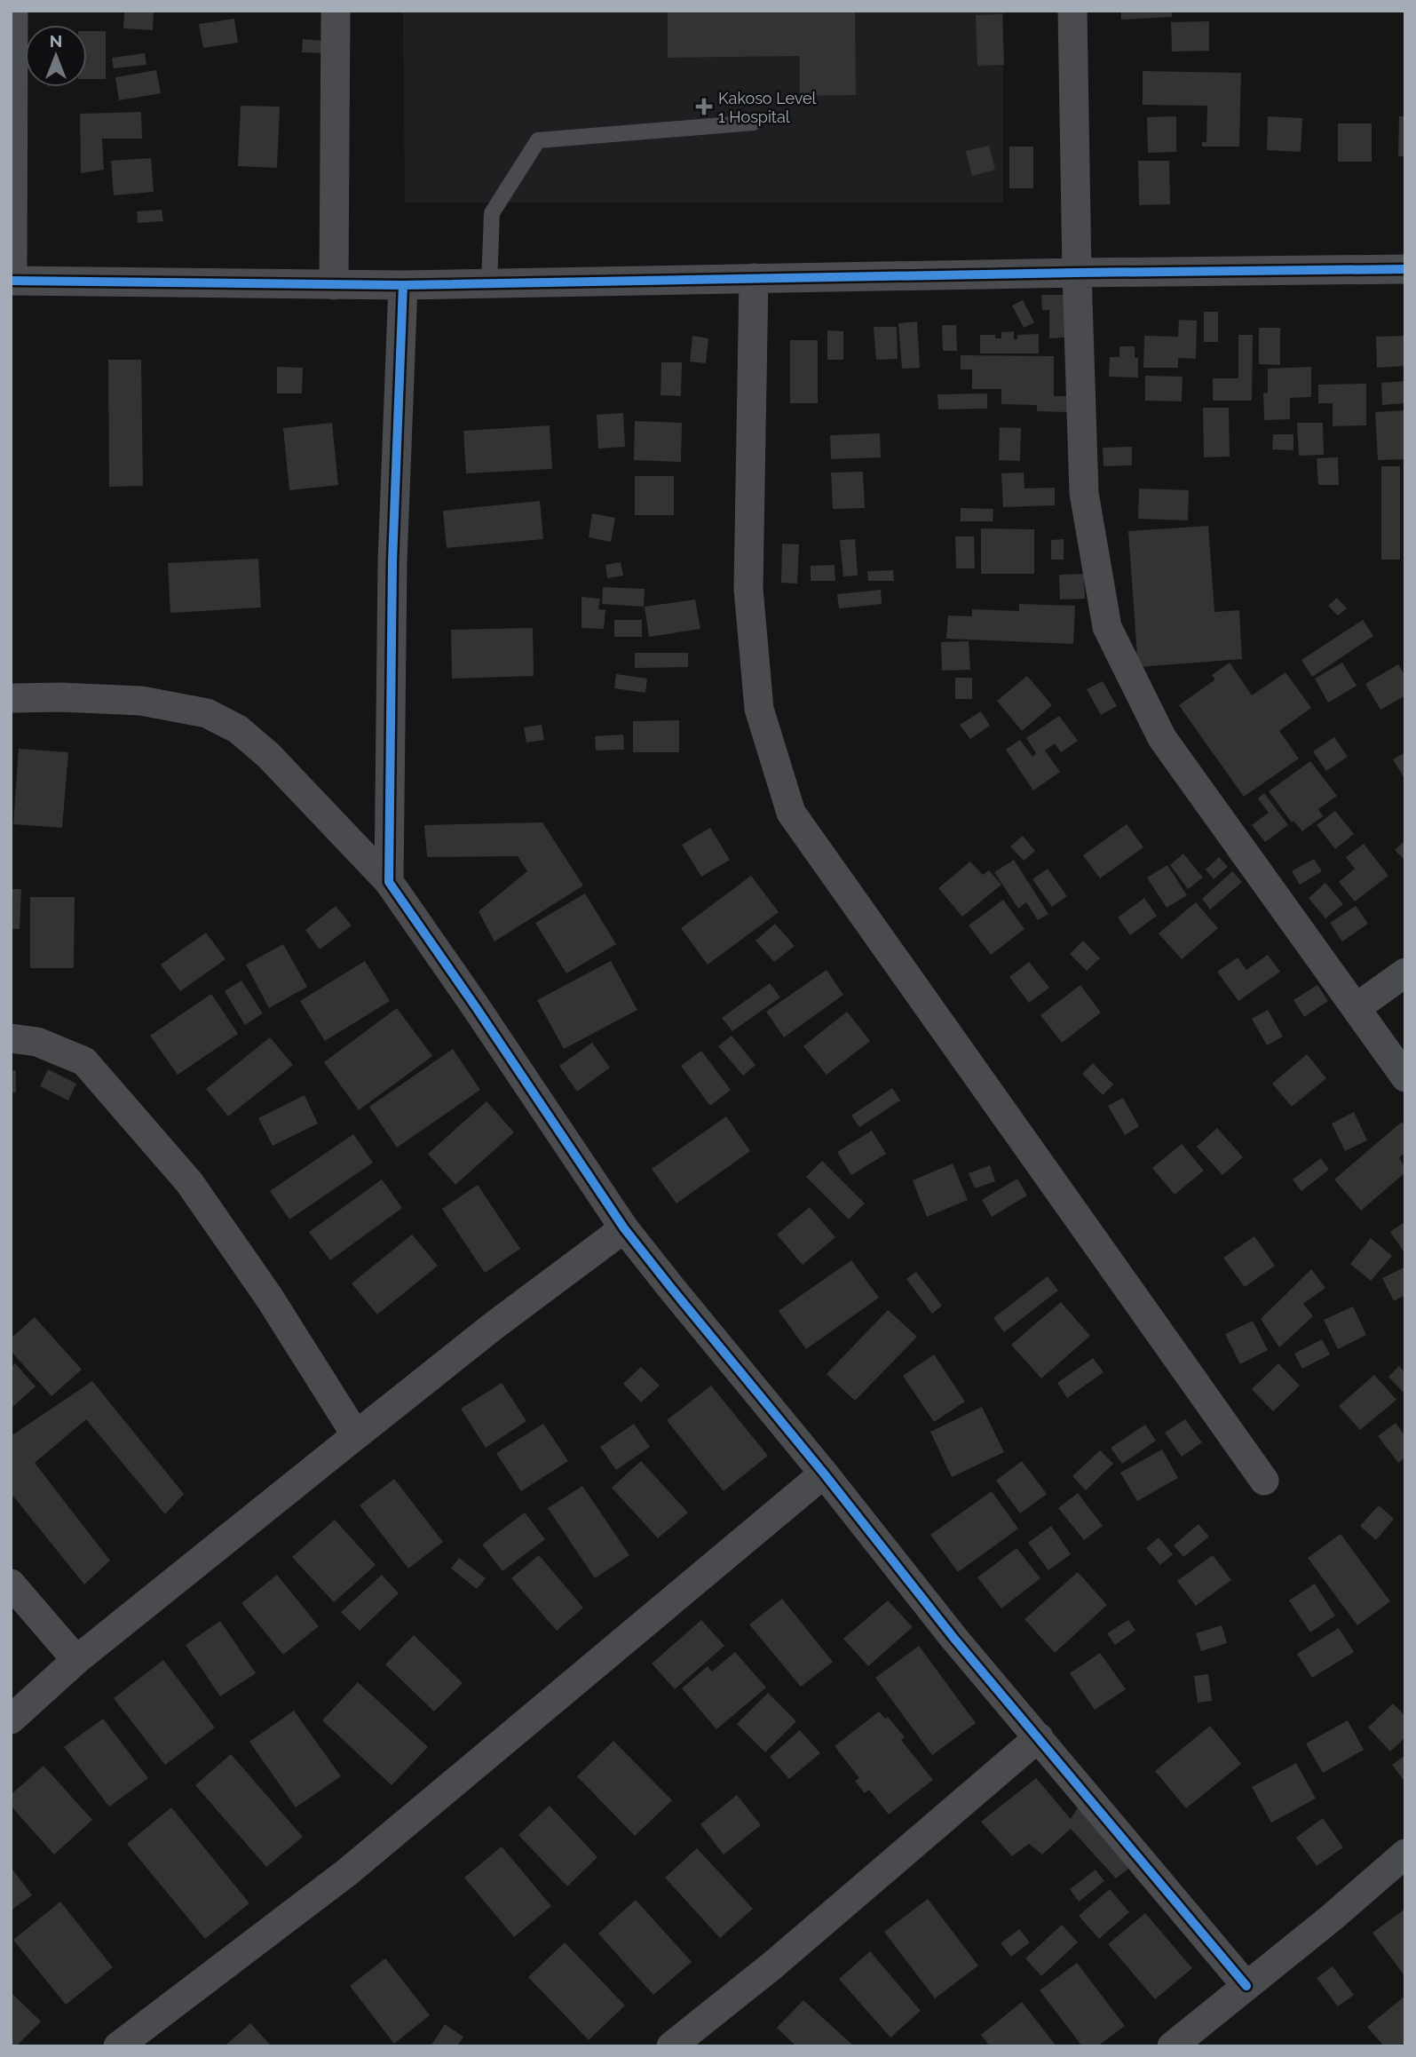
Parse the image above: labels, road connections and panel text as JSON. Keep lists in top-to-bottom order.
{
  "places": {
    "health": ["Kakoso Level 1 Hospital"]
  },
  "north": "top"
}
